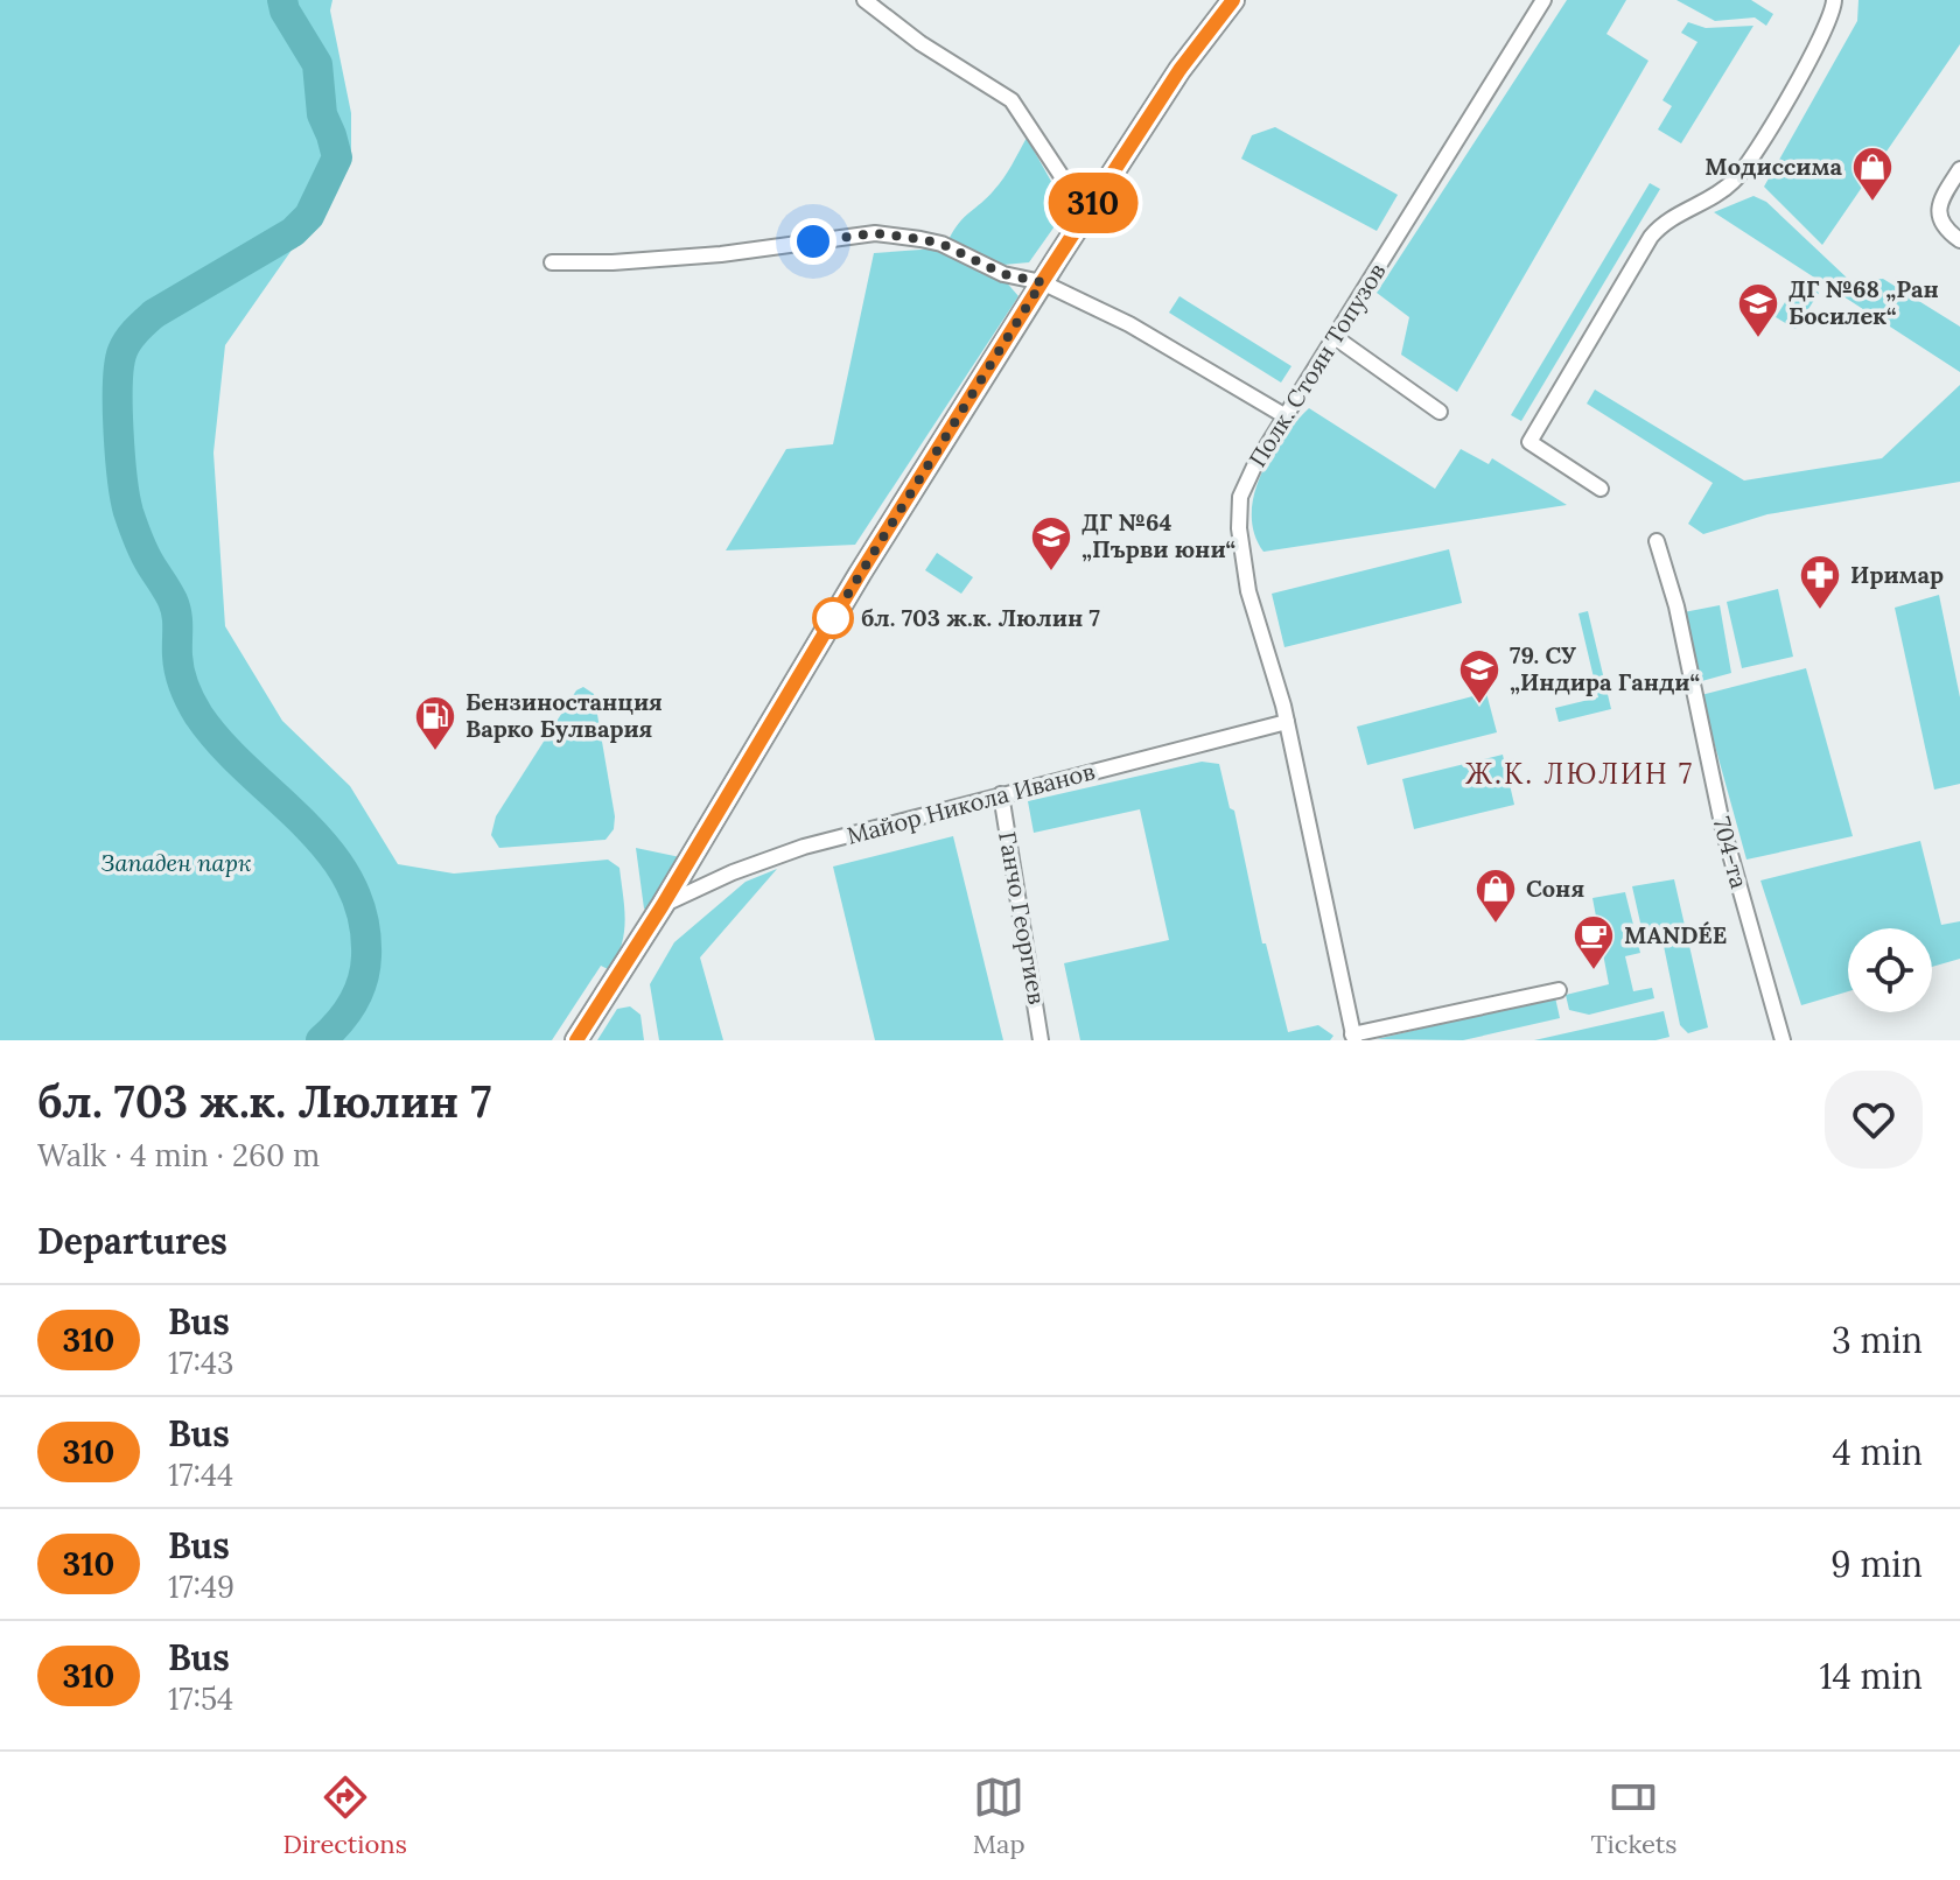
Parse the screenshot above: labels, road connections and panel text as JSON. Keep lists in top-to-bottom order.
{
  "streets": {
    "street": [
      "Полк. Стоян Топузов",
      "Майор Никола Иванов",
      "704-та",
      "Ганчо Георгиев"
    ]
  },
  "crossings": [
    ["Полк. Стоян Топузов", "Майор Никола Иванов"],
    ["Майор Никола Иванов", "Ганчо Георгиев"]
  ],
  "districts": ["Ж.К. ЛЮЛИН 7"],
  "parks": ["Западен парк"],
  "places": {
    "shop": ["Модиссима", "Соня"],
    "school or university": ["ДГ №68 „Ран Босилек“", "ДГ №64 „Първи юни“", "79. СУ „Индира Ганди“"],
    "pharmacy": ["Иримар"],
    "other": ["бл. 703 ж.к. Люлин 7"],
    "fuel station": ["Бензиностанция Варко Булвария"],
    "cafe": ["MANDÉE"]
  },
  "lines": ["bus line 310"],
  "page": {
    "on_map": "310",
    "heading": [
      ["бл. 703 ж.к. Люлин 7", "Walk · 4 min · 260 m"],
      "Departures"
    ],
    "list": [
      {
        "mark": "310",
        "name": "Bus",
        "note": "17:43",
        "value": "3 min"
      },
      {
        "mark": "310",
        "name": "Bus",
        "note": "17:44",
        "value": "4 min"
      },
      {
        "mark": "310",
        "name": "Bus",
        "note": "17:49",
        "value": "9 min"
      },
      {
        "mark": "310",
        "name": "Bus",
        "note": "17:54",
        "value": "14 min"
      }
    ],
    "tabs": ["Directions", "Map", "Tickets"]
  }
}
